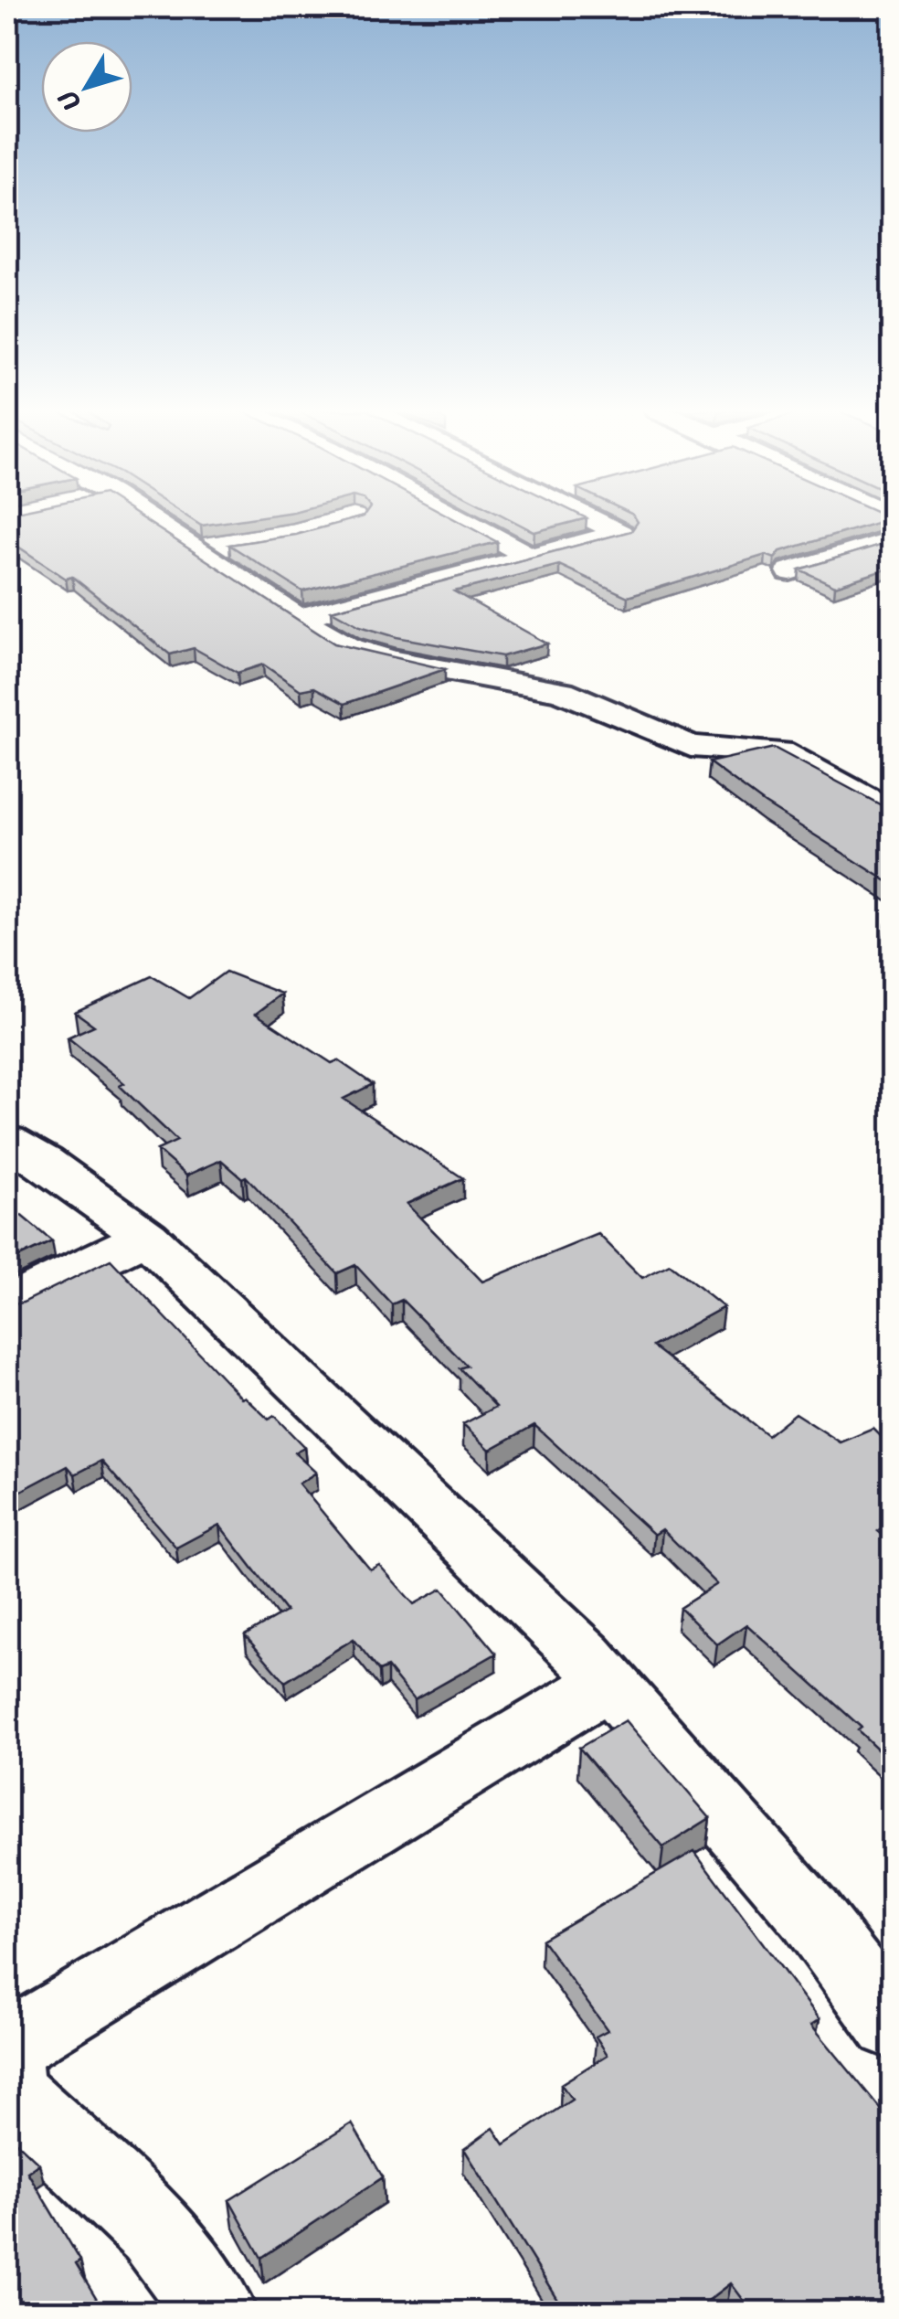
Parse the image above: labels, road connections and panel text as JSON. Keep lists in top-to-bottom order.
{
  "north": "bottom left"
}
